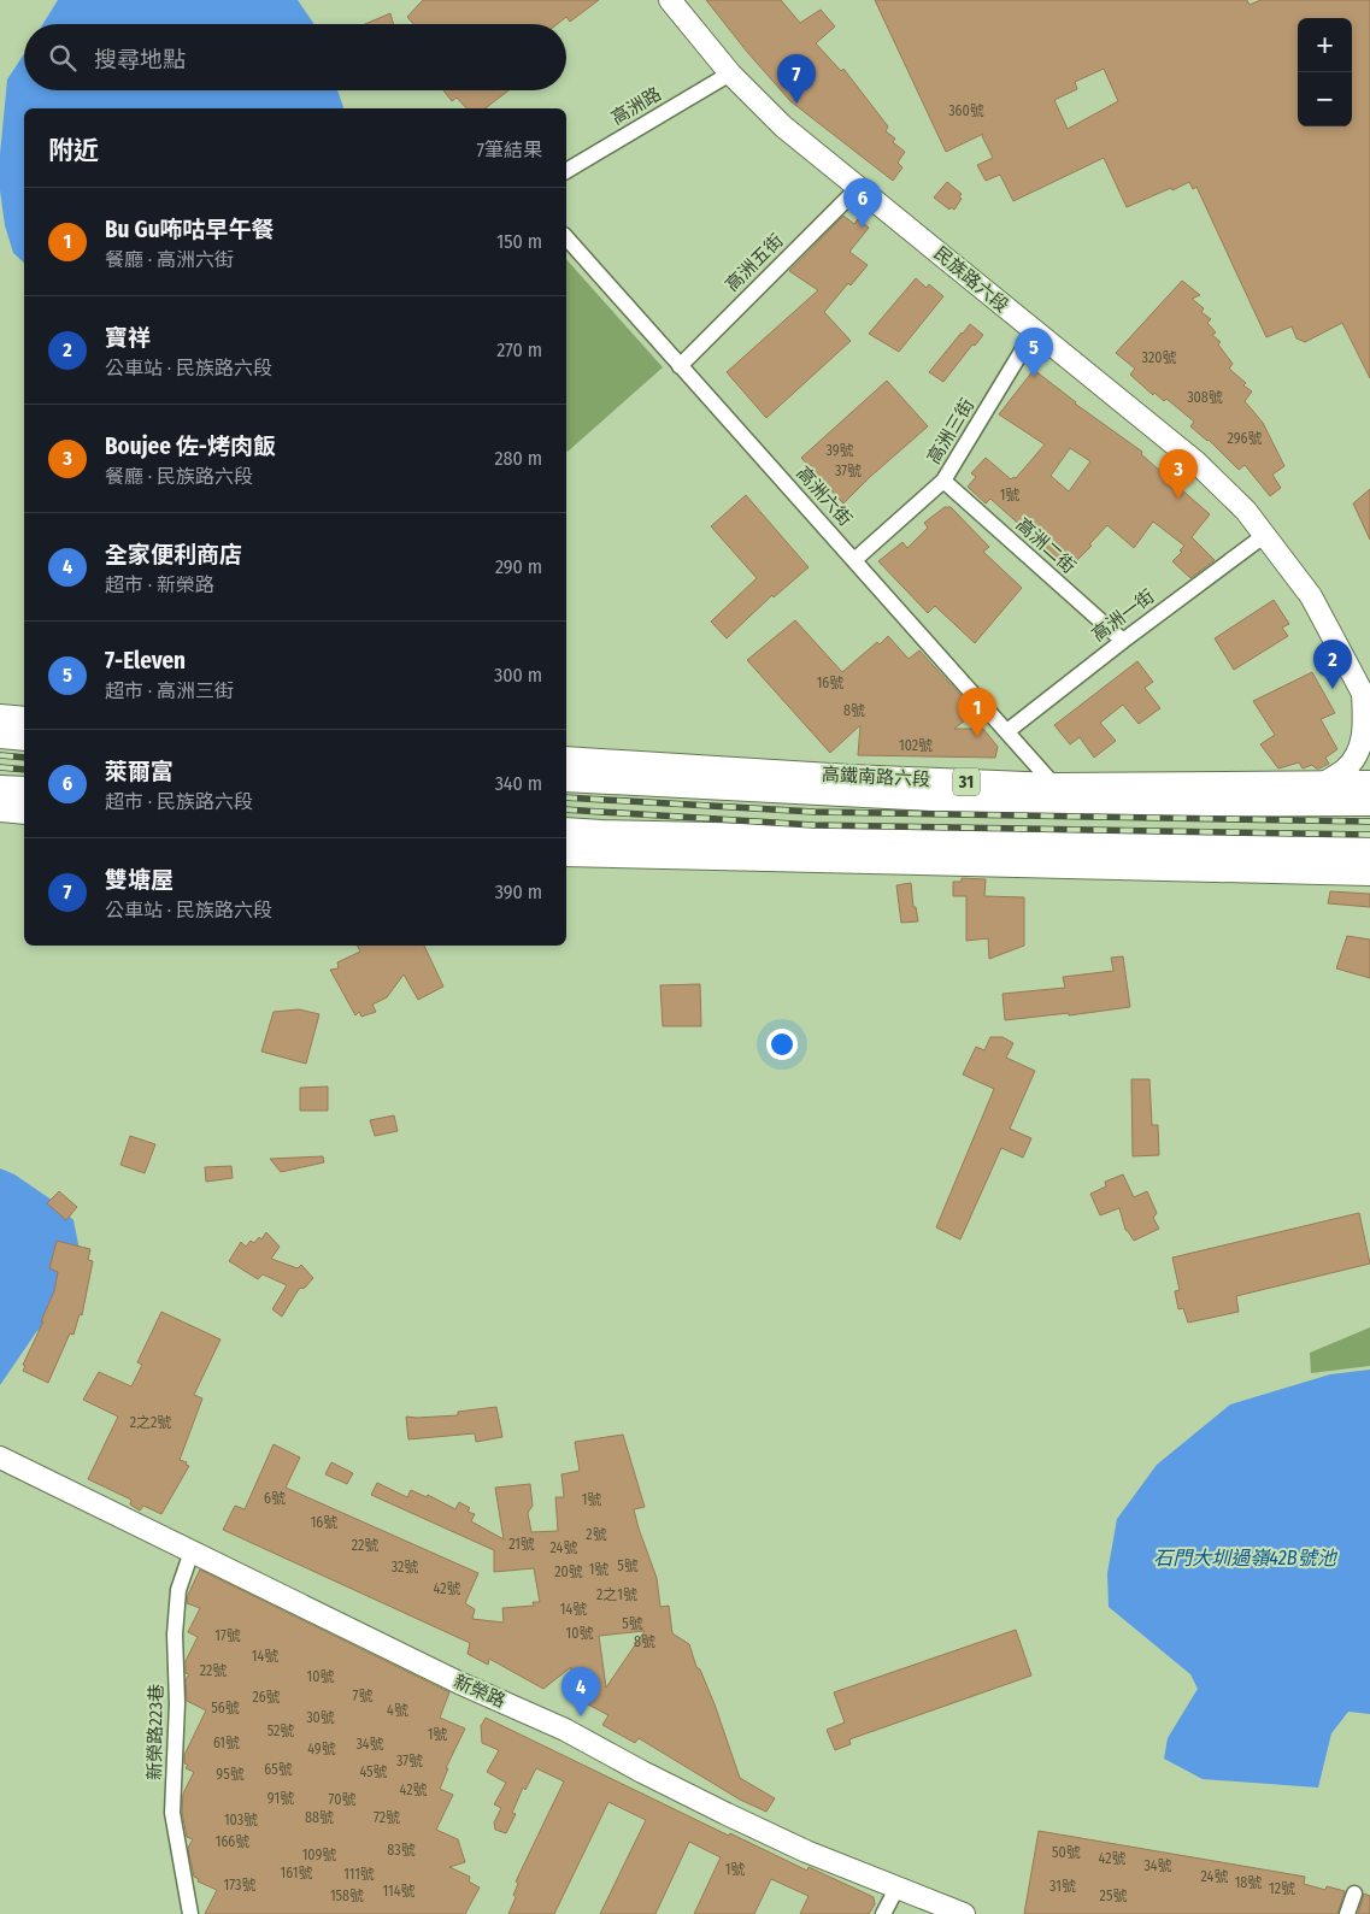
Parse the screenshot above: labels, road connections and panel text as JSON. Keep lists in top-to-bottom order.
{
  "streets": {
    "main road": [
      "民族路六段",
      "高鐵南路六段",
      "31",
      "新榮路"
    ],
    "street": [
      "高洲路",
      "高洲五街",
      "高洲三街",
      "高洲六街",
      "高洲二街",
      "高洲一街",
      "新榮路223巷"
    ]
  },
  "crossings": [
    ["高洲路", "民族路六段"],
    ["高洲五街", "民族路六段"],
    ["高洲五街", "高洲六街"],
    ["民族路六段", "高洲三街"],
    ["民族路六段", "高洲一街"],
    ["高洲三街", "高洲六街"],
    ["高洲三街", "高洲二街"],
    ["高洲六街", "高洲一街"],
    ["高洲六街", "高鐵南路六段"],
    ["高洲二街", "高洲一街"],
    ["新榮路", "新榮路223巷"]
  ],
  "water": ["石門大圳過嶺42B號池"],
  "house_numbers": [
    "360號",
    "320號",
    "308號",
    "296號",
    "39號",
    "37號",
    "1號",
    "16號",
    "8號",
    "102號",
    "2之2號",
    "6號",
    "1號",
    "16號",
    "2號",
    "21號",
    "22號",
    "24號",
    "5號",
    "32號",
    "1號",
    "20號",
    "42號",
    "2之1號",
    "14號",
    "5號",
    "10號",
    "17號",
    "8號",
    "14號",
    "22號",
    "10號",
    "7號",
    "26號",
    "56號",
    "4號",
    "30號",
    "52號",
    "1號",
    "61號",
    "34號",
    "49號",
    "37號",
    "65號",
    "45號",
    "95號",
    "42號",
    "91號",
    "70號",
    "88號",
    "72號",
    "103號",
    "166號",
    "83號",
    "50號",
    "109號",
    "42號",
    "34號",
    "1號",
    "161號",
    "111號",
    "24號",
    "18號",
    "173號",
    "31號",
    "12號",
    "114號",
    "158號",
    "25號"
  ],
  "page": {
    "map_buttons": ["+", "−"],
    "search": "搜尋地點",
    "pins": [
      "7",
      "6",
      "5",
      "3",
      "2",
      "1",
      "4"
    ],
    "heading": ["附近", "7筆結果"],
    "list": [
      {
        "mark": "1",
        "name": "Bu Gu咘咕早午餐",
        "note": "餐廳 · 高洲六街",
        "value": "150 m"
      },
      {
        "mark": "2",
        "name": "寶祥",
        "note": "公車站 · 民族路六段",
        "value": "270 m"
      },
      {
        "mark": "3",
        "name": "Boujee 佐-烤肉飯",
        "note": "餐廳 · 民族路六段",
        "value": "280 m"
      },
      {
        "mark": "4",
        "name": "全家便利商店",
        "note": "超市 · 新榮路",
        "value": "290 m"
      },
      {
        "mark": "5",
        "name": "7-Eleven",
        "note": "超市 · 高洲三街",
        "value": "300 m"
      },
      {
        "mark": "6",
        "name": "萊爾富",
        "note": "超市 · 民族路六段",
        "value": "340 m"
      },
      {
        "mark": "7",
        "name": "雙塘屋",
        "note": "公車站 · 民族路六段",
        "value": "390 m"
      }
    ]
  }
}
